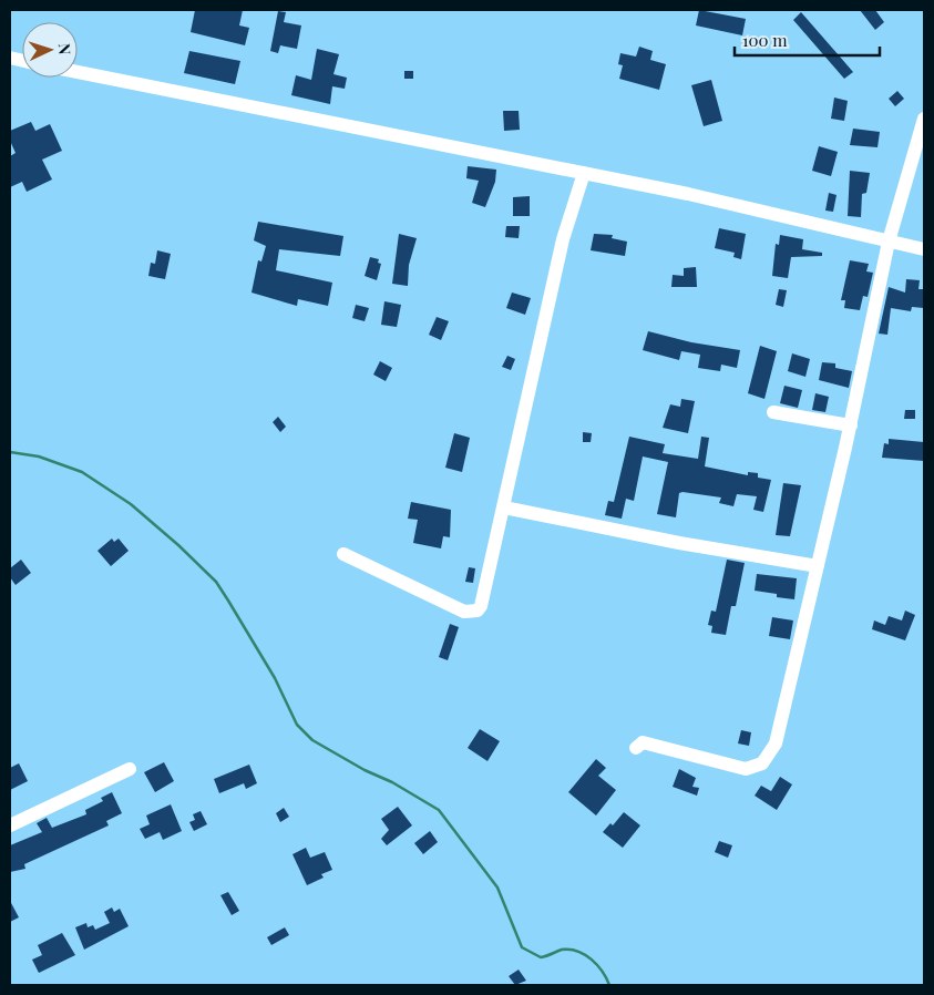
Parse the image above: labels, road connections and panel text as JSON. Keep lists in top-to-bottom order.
{
  "scale_bar": "100 m",
  "north": "right"
}
